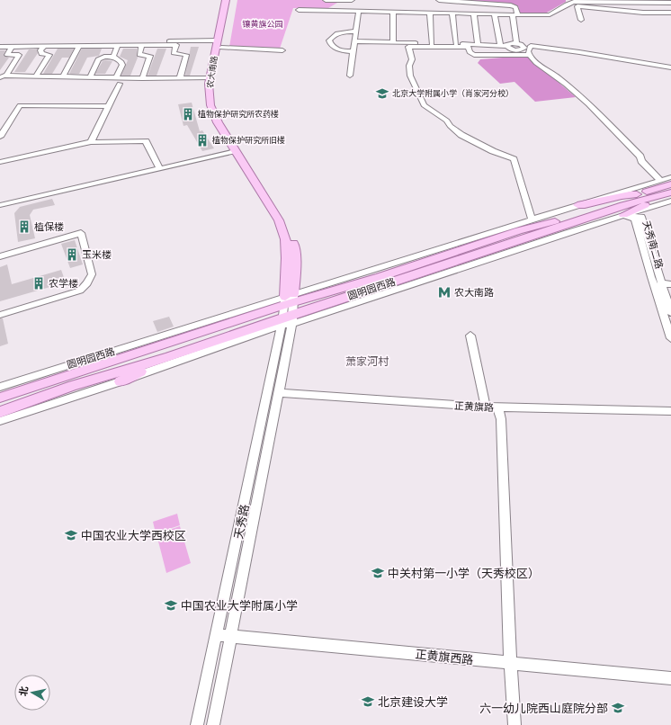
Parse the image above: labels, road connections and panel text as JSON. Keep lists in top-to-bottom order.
{
  "streets": {
    "main road": ["农大南路", "圆明园西路"],
    "street": [
      "天秀南二路",
      "正黄旗路",
      "天秀路",
      "正黄旗西路"
    ]
  },
  "crossings": [
    ["农大南路", "圆明园西路"],
    ["天秀南二路", "圆明园西路"],
    ["圆明园西路", "天秀路"],
    ["正黄旗路", "天秀路"],
    ["天秀路", "正黄旗西路"]
  ],
  "districts": ["萧家河村"],
  "parks": ["镶黄旗公园"],
  "places": {
    "school or university": [
      "北京大学附属小学（肖家河分校）",
      "中国农业大学西校区",
      "中关村第一小学（天秀校区）",
      "中国农业大学附属小学",
      "北京建设大学",
      "六一幼儿院西山庭院分部"
    ],
    "building": [
      "植物保护研究所农药楼",
      "植物保护研究所旧楼",
      "植保楼",
      "玉米楼",
      "农学楼"
    ],
    "metro station": ["农大南路"]
  },
  "north": "left"
}
